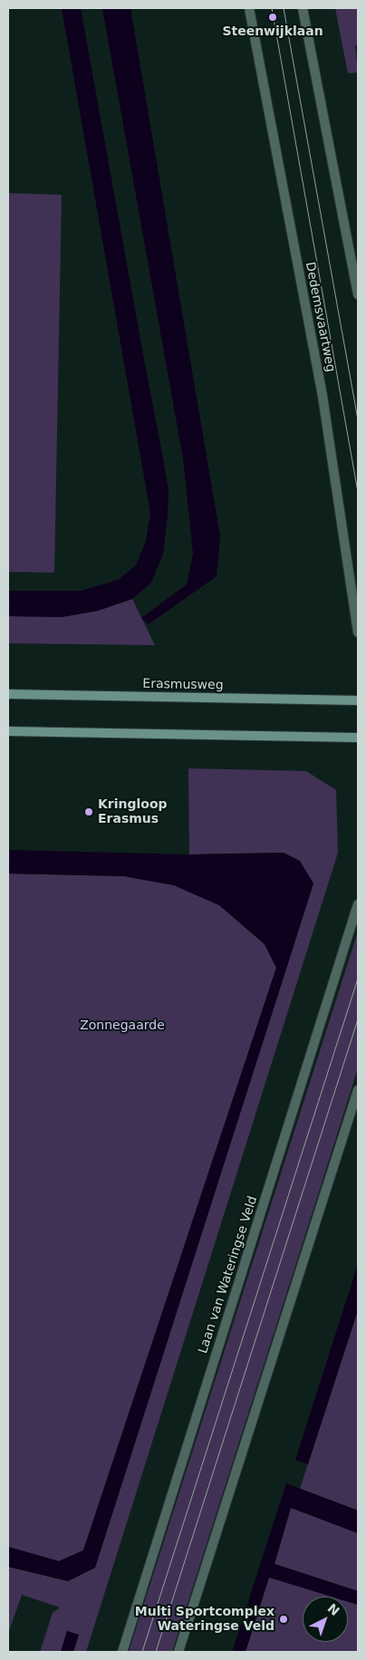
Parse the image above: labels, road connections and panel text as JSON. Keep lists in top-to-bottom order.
{
  "streets": {
    "main road": ["Erasmusweg"],
    "street": ["Dedemsvaartweg", "Laan van Wateringse Veld"]
  },
  "parks": ["Zonnegaarde"],
  "places": ["Steenwijklaan", "Kringloop Erasmus", "Multi Sportcomplex Wateringse Veld"],
  "north": "top right"
}
